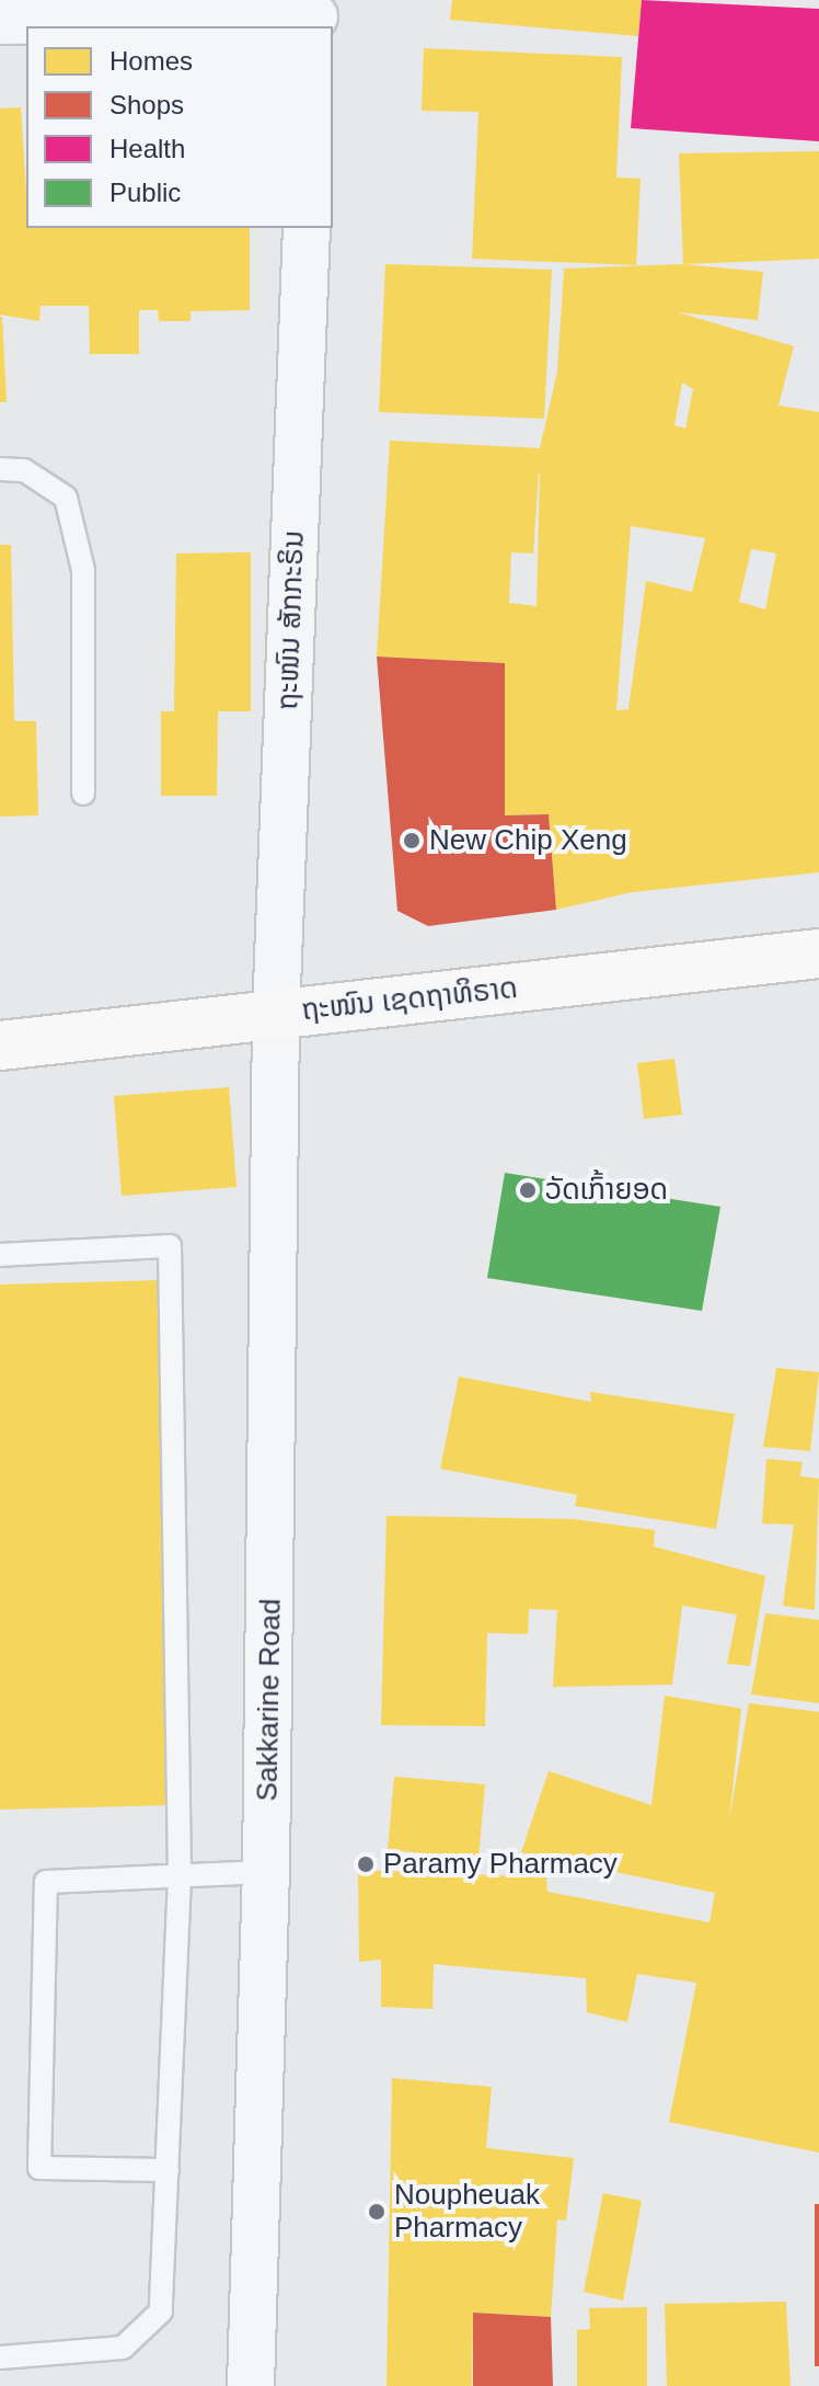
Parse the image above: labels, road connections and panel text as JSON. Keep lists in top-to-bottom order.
{
  "streets": {
    "main road": ["ຖະໜົນ ເຊດຖາທິຣາດ"],
    "street": ["ຖະໜົນ ສັກກະຣິນ", "Sakkarine Road"]
  },
  "crossings": [
    ["ຖະໜົນ ສັກກະຣິນ", "ຖະໜົນ ເຊດຖາທິຣາດ"],
    ["ຖະໜົນ ສັກກະຣິນ", "Sakkarine Road"],
    ["ຖະໜົນ ເຊດຖາທິຣາດ", "Sakkarine Road"]
  ],
  "places": [
    "New Chip Xeng",
    "ວັດເກົ້າຍອດ",
    "Paramy Pharmacy",
    "Noupheuak Pharmacy"
  ],
  "legend": [
    "Homes",
    "Shops",
    "Health",
    "Public"
  ]
}
